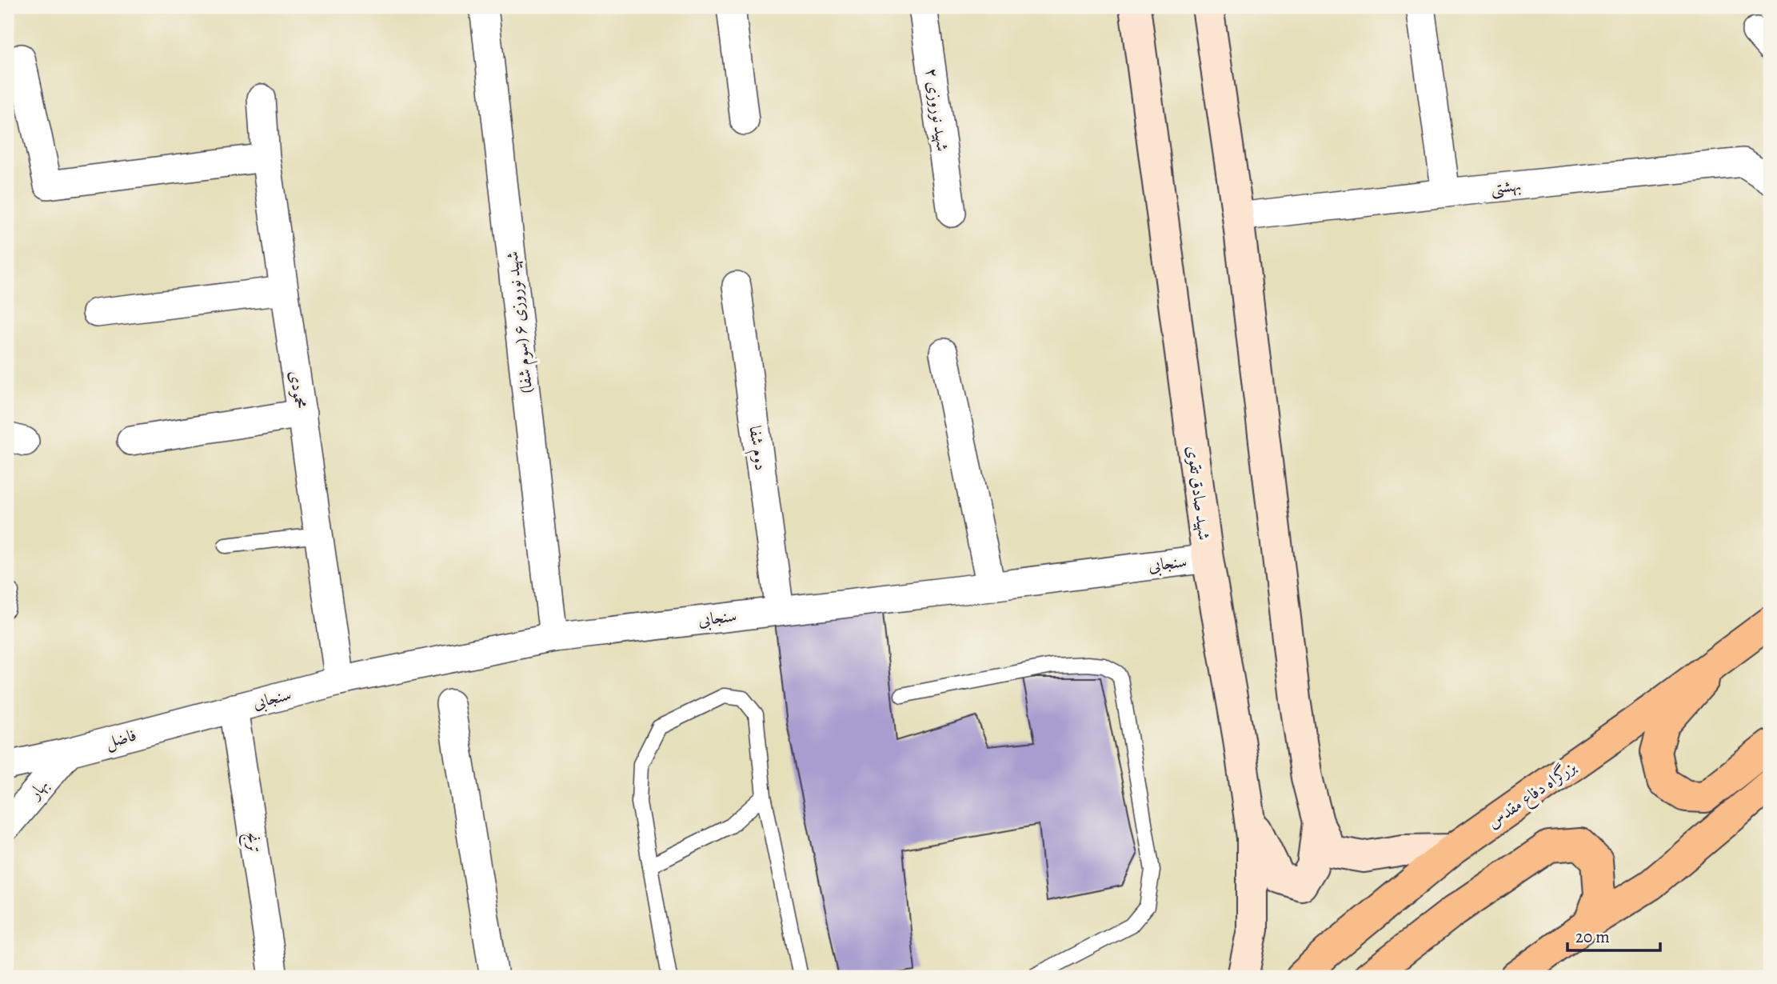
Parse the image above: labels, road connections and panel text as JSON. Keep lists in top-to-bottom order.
{
  "streets": {
    "main road": ["شهید صادق تقوی", "بزرگراه دفاع مقدس"],
    "street": [
      "شهید نوروزی ۲",
      "بهشتی",
      "شهید نوروزی ۶ (سوم شفا)",
      "محمودی",
      "دوم شفا",
      "سنجابی",
      "فاضل",
      "بهار",
      "ترنج"
    ]
  },
  "crossings": [
    ["شهید نوروزی ۶ (سوم شفا)", "سنجابی"],
    ["محمودی", "سنجابی"],
    ["دوم شفا", "سنجابی"],
    ["شهید صادق تقوی", "سنجابی"],
    ["سنجابی", "فاضل"],
    ["سنجابی", "ترنج"],
    ["فاضل", "بهار"],
    ["فاضل", "ترنج"]
  ],
  "scale_bar": "20 m"
}
